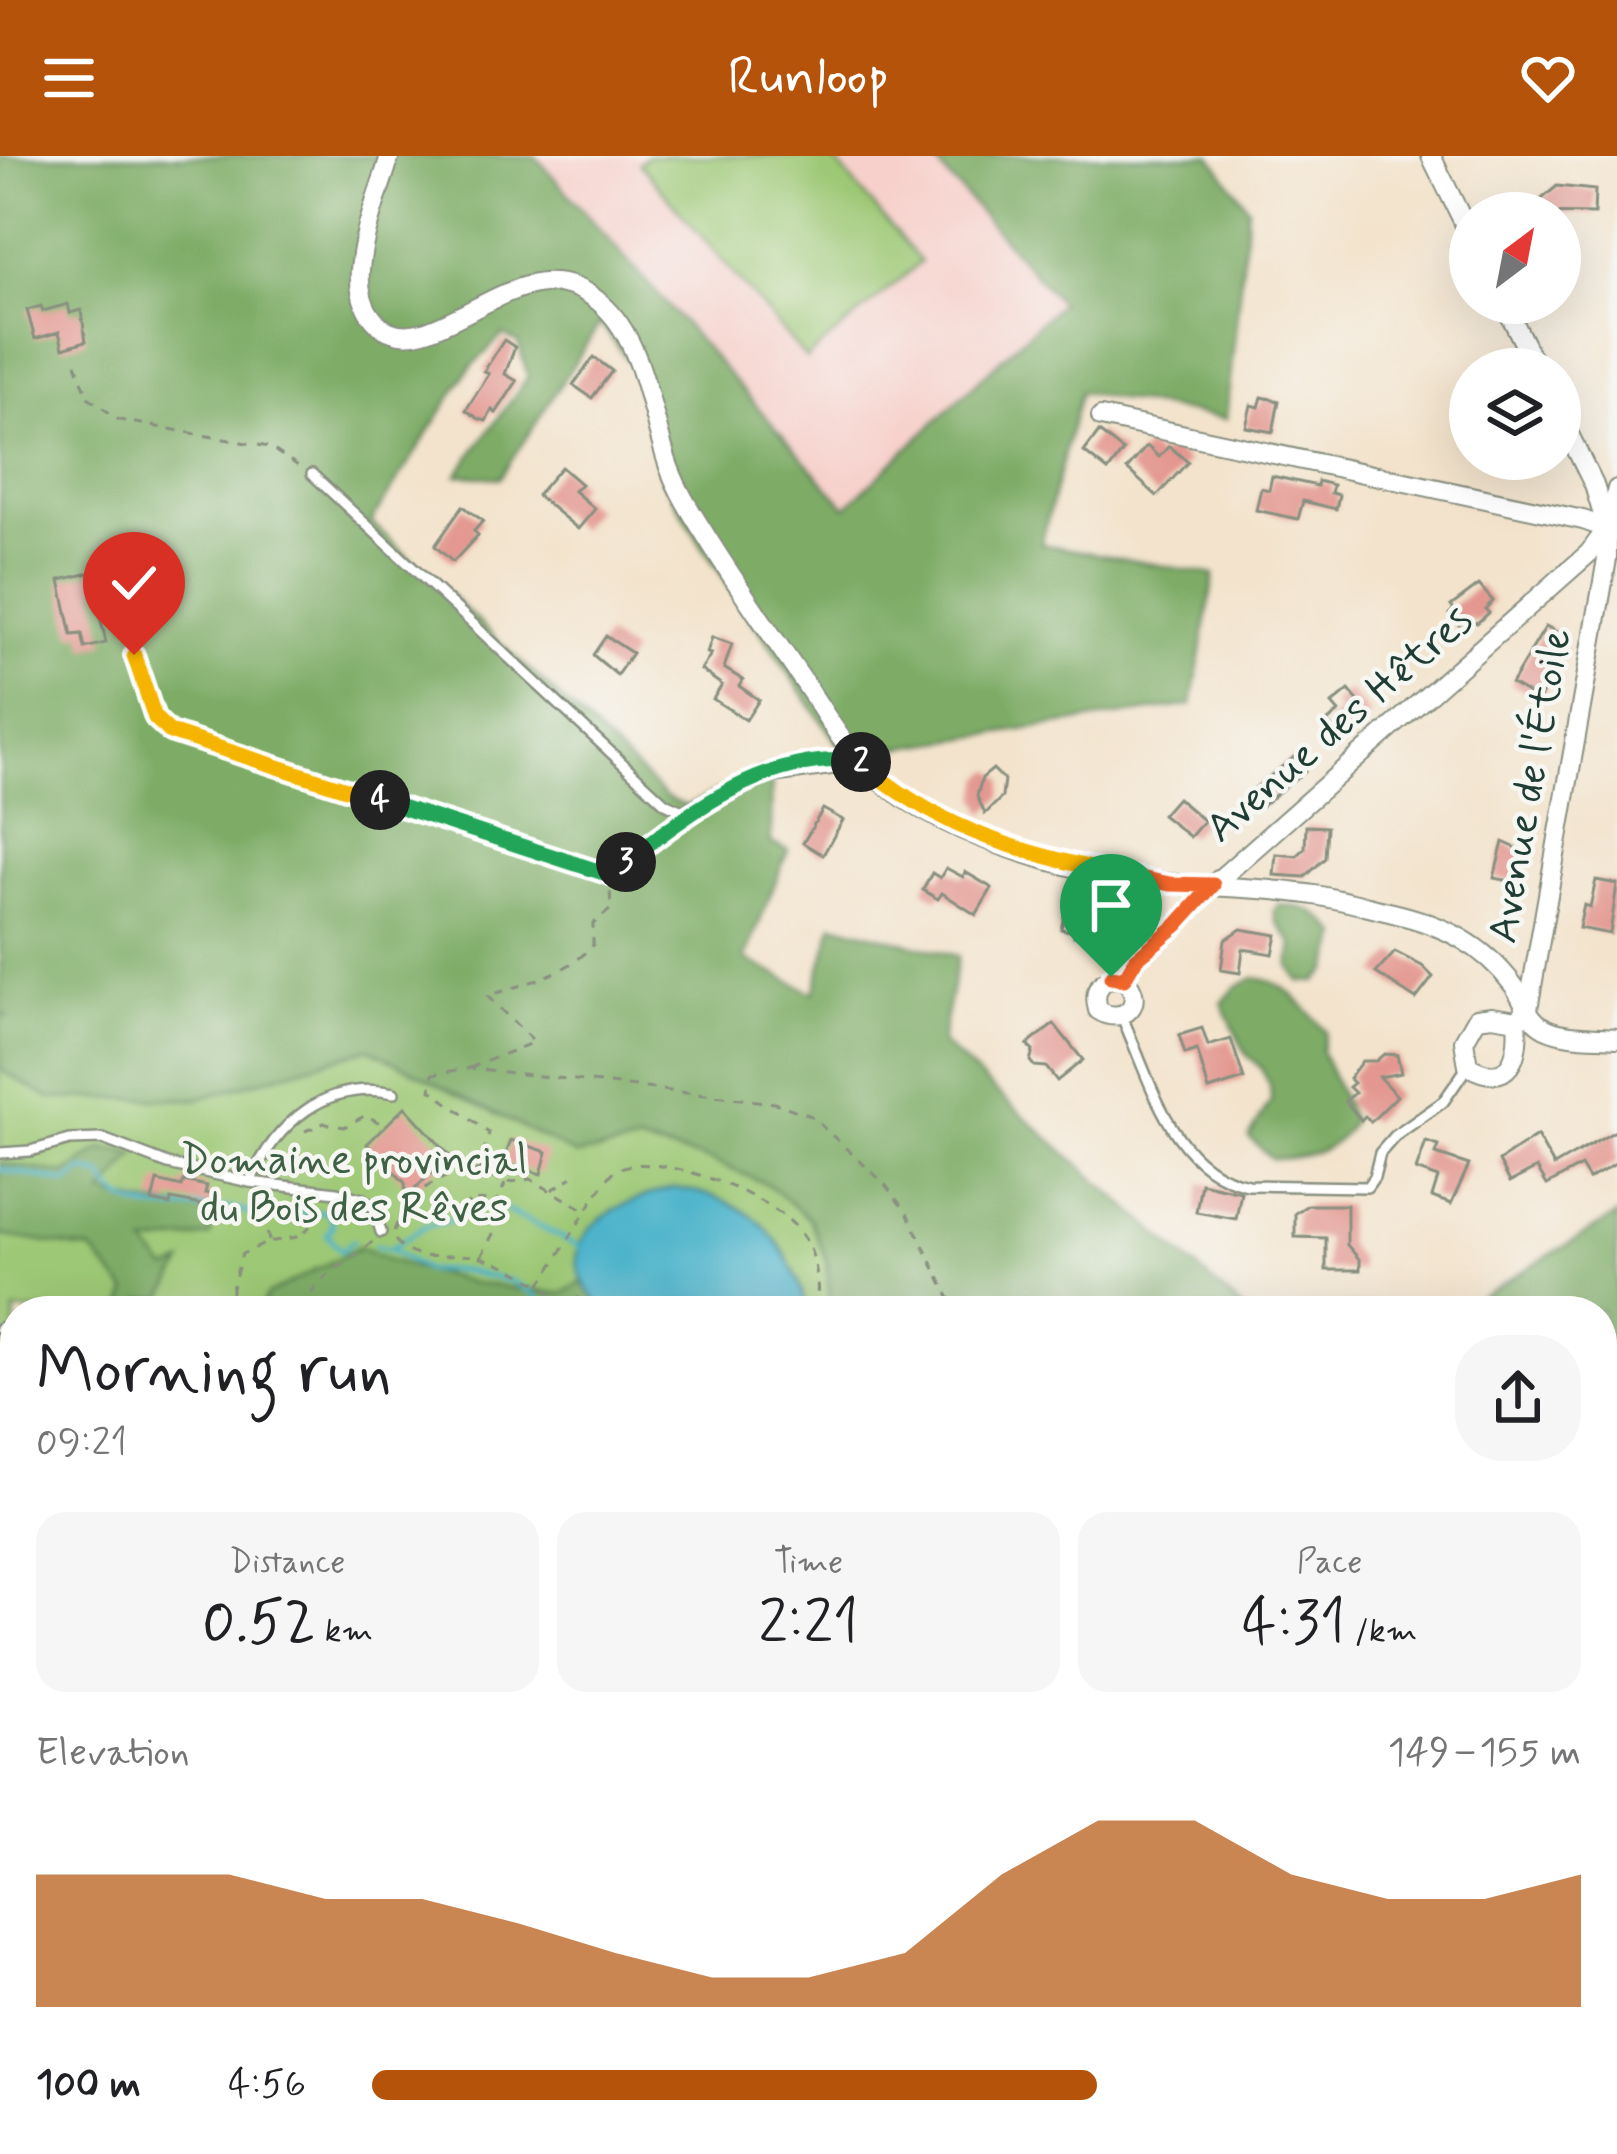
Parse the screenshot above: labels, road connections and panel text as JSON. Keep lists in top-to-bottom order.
{
  "streets": {
    "street": ["Avenue des Hêtres", "Avenue de l'Étoile"]
  },
  "crossings": [
    ["Avenue des Hêtres", "Avenue de l'Étoile"]
  ],
  "parks": ["Domaine provincial du Bois des Rêves"],
  "north": "top right",
  "page": {
    "header": "Runloop",
    "pins": ["2", "4", "3"],
    "heading": ["Morning run", "09:21"],
    "stats": [
      ["Distance", "0.52 km"],
      ["Time", "2:21"],
      ["Pace", "4:31 /km"]
    ],
    "chart": ["Elevation", "149–155 m"],
    "list": [
      {
        "name": "100 m",
        "note": "4:56"
      }
    ]
  }
}
